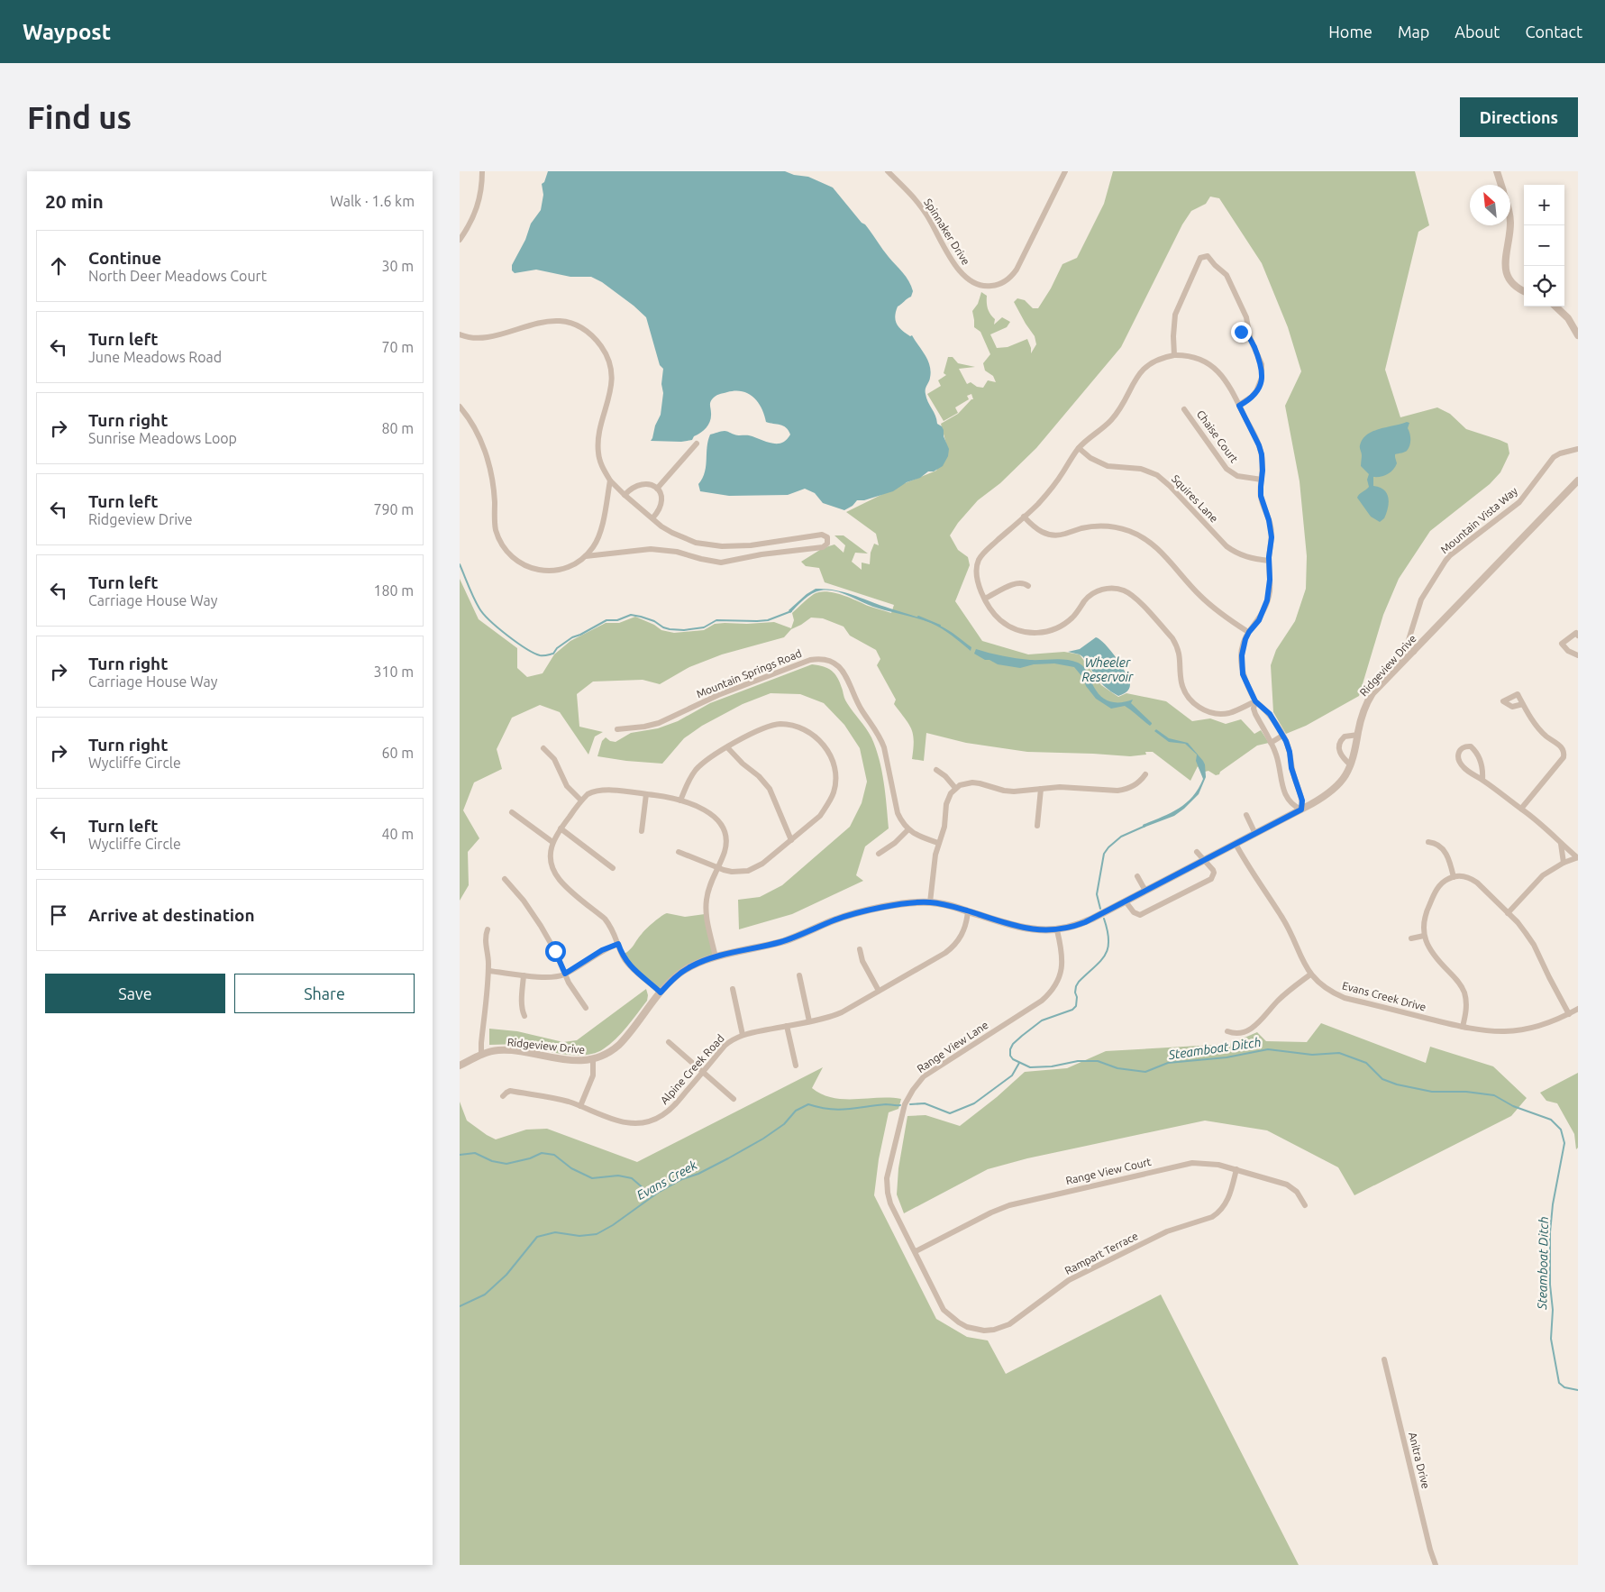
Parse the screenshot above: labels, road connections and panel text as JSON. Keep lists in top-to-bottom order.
{
  "streets": {
    "street": [
      "Spinnaker Drive",
      "Chaise Court",
      "Squires Lane",
      "Mountain Vista Way",
      "Ridgeview Drive",
      "Mountain Springs Road",
      "Evans Creek Drive",
      "Range View Lane",
      "Alpine Creek Road",
      "Range View Court",
      "Rampart Terrace",
      "Anitra Drive"
    ]
  },
  "crossings": [
    ["Mountain Vista Way", "Ridgeview Drive"],
    ["Ridgeview Drive", "Evans Creek Drive"],
    ["Ridgeview Drive", "Range View Lane"],
    ["Ridgeview Drive", "Alpine Creek Road"],
    ["Range View Lane", "Range View Court"],
    ["Range View Lane", "Rampart Terrace"],
    ["Range View Court", "Rampart Terrace"]
  ],
  "water": ["Wheeler Reservoir", "Steamboat Ditch", "Evans Creek"],
  "north": "top left",
  "page": {
    "header": "Waypost",
    "nav": [
      "Home",
      "Map",
      "About",
      "Contact"
    ],
    "buttons": [
      "Directions",
      ["Save", "Share"]
    ],
    "title": "Find us",
    "heading": ["20 min", "Walk · 1.6 km"],
    "map_buttons": ["+", "−"],
    "list": [
      ["Continue", "North Deer Meadows Court", "30 m"],
      ["Turn left", "June Meadows Road", "70 m"],
      ["Turn right", "Sunrise Meadows Loop", "80 m"],
      ["Turn left", "Ridgeview Drive", "790 m"],
      ["Turn left", "Carriage House Way", "180 m"],
      ["Turn right", "Carriage House Way", "310 m"],
      ["Turn right", "Wycliffe Circle", "60 m"],
      ["Turn left", "Wycliffe Circle", "40 m"],
      "Arrive at destination"
    ]
  }
}
